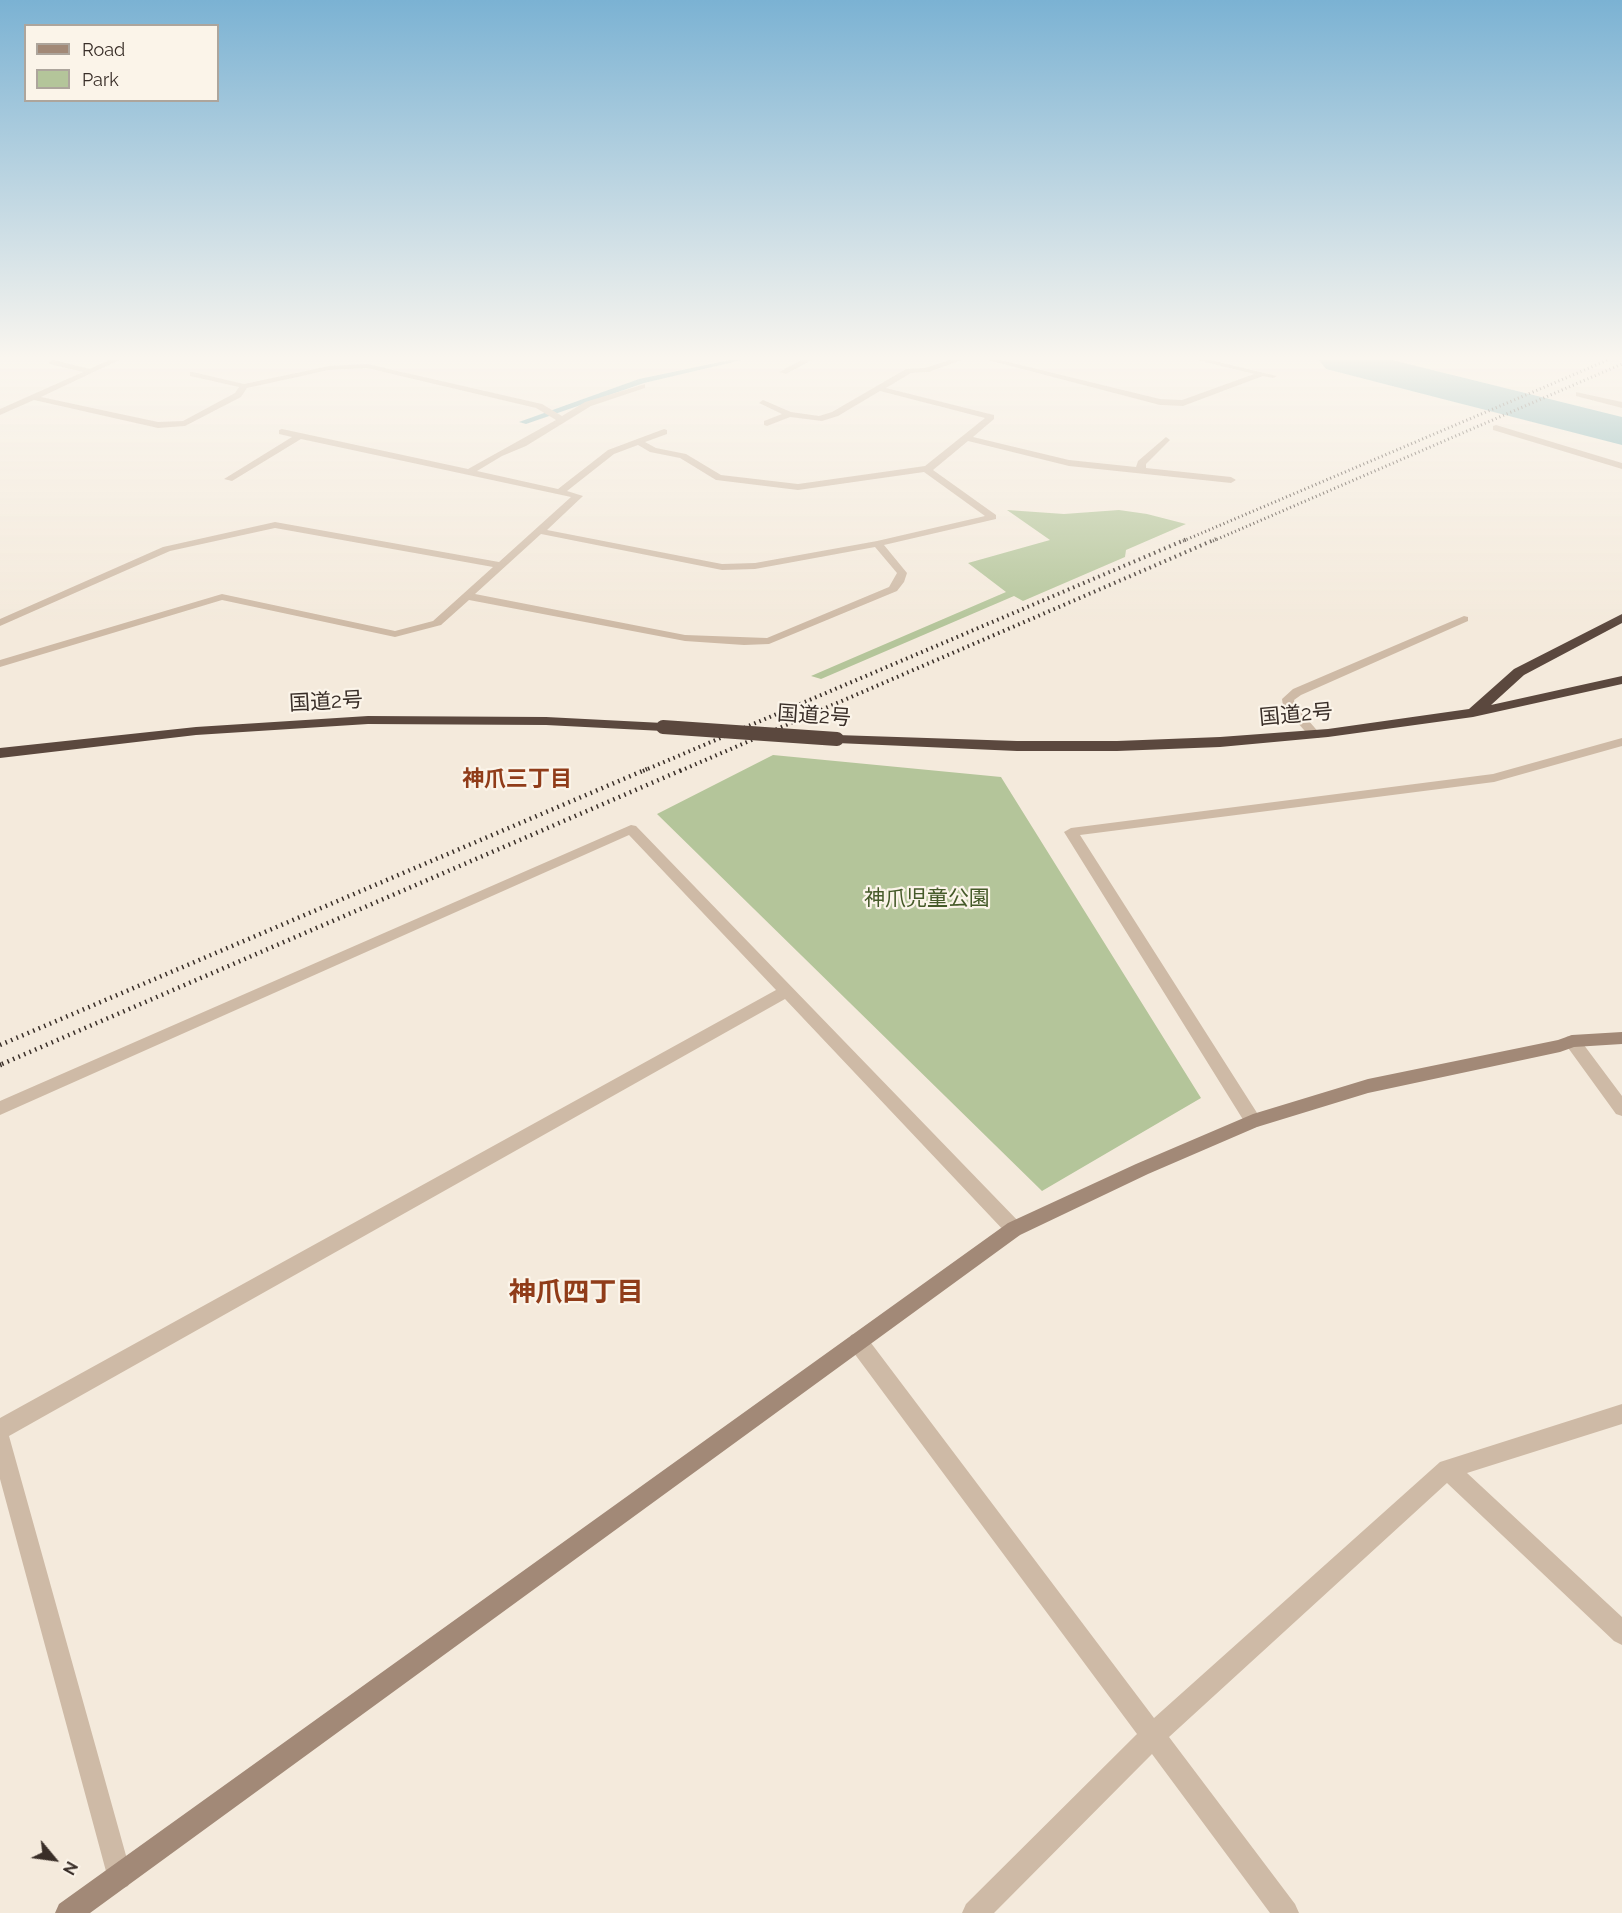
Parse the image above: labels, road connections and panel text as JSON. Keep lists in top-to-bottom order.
{
  "streets": {
    "highway": ["国道2号"]
  },
  "districts": ["神爪三丁目", "神爪四丁目"],
  "parks": ["神爪児童公園"],
  "legend": ["Road", "Park"],
  "north": "bottom right"
}
